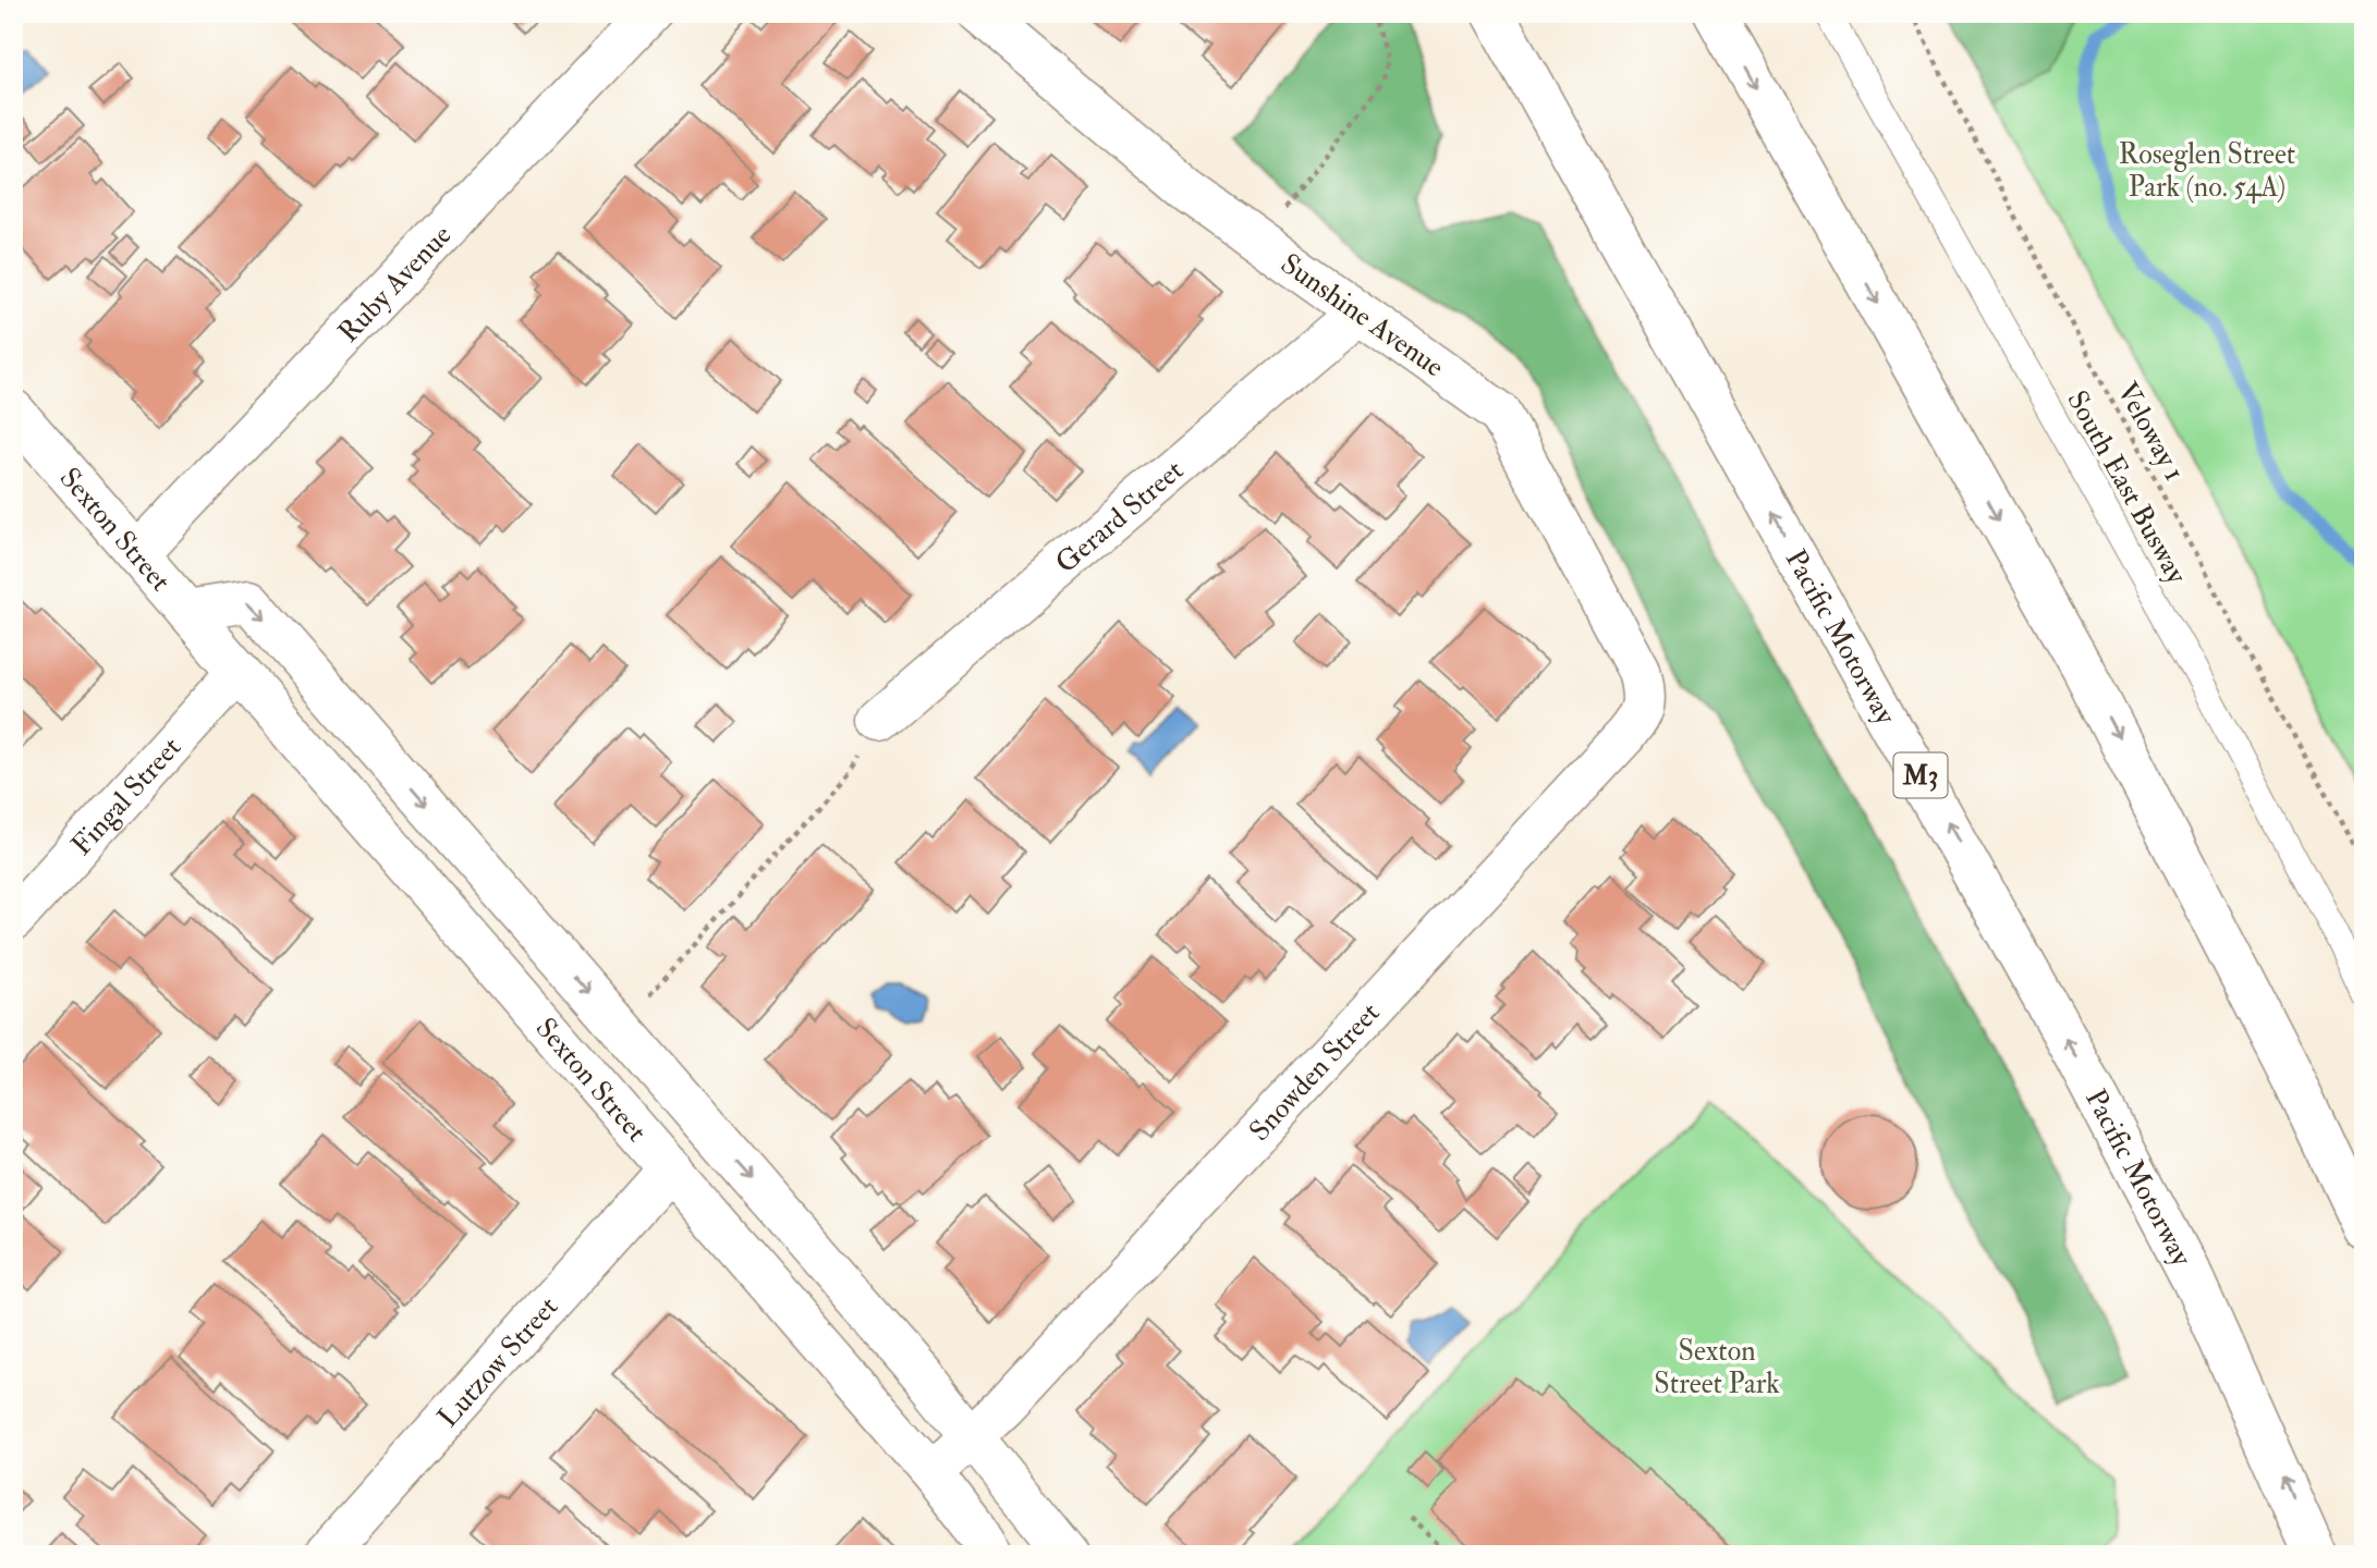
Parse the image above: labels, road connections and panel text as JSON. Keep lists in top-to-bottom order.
{
  "streets": {
    "main road": [
      "Ruby Avenue",
      "Sunshine Avenue",
      "Gerard Street",
      "Sexton Street",
      "Pacific Motorway",
      "M3",
      "Fingal Street",
      "Snowden Street",
      "Lutzow Street"
    ],
    "lane": ["South East Busway"],
    "path": ["Veloway 1"]
  },
  "crossings": [
    ["Ruby Avenue", "Sexton Street"],
    ["Sunshine Avenue", "Gerard Street"],
    ["Sunshine Avenue", "Snowden Street"],
    ["Sexton Street", "Fingal Street"],
    ["Sexton Street", "Snowden Street"],
    ["Sexton Street", "Lutzow Street"]
  ],
  "parks": ["Roseglen Street Park (no. 54A)", "Sexton Street Park"]
}
